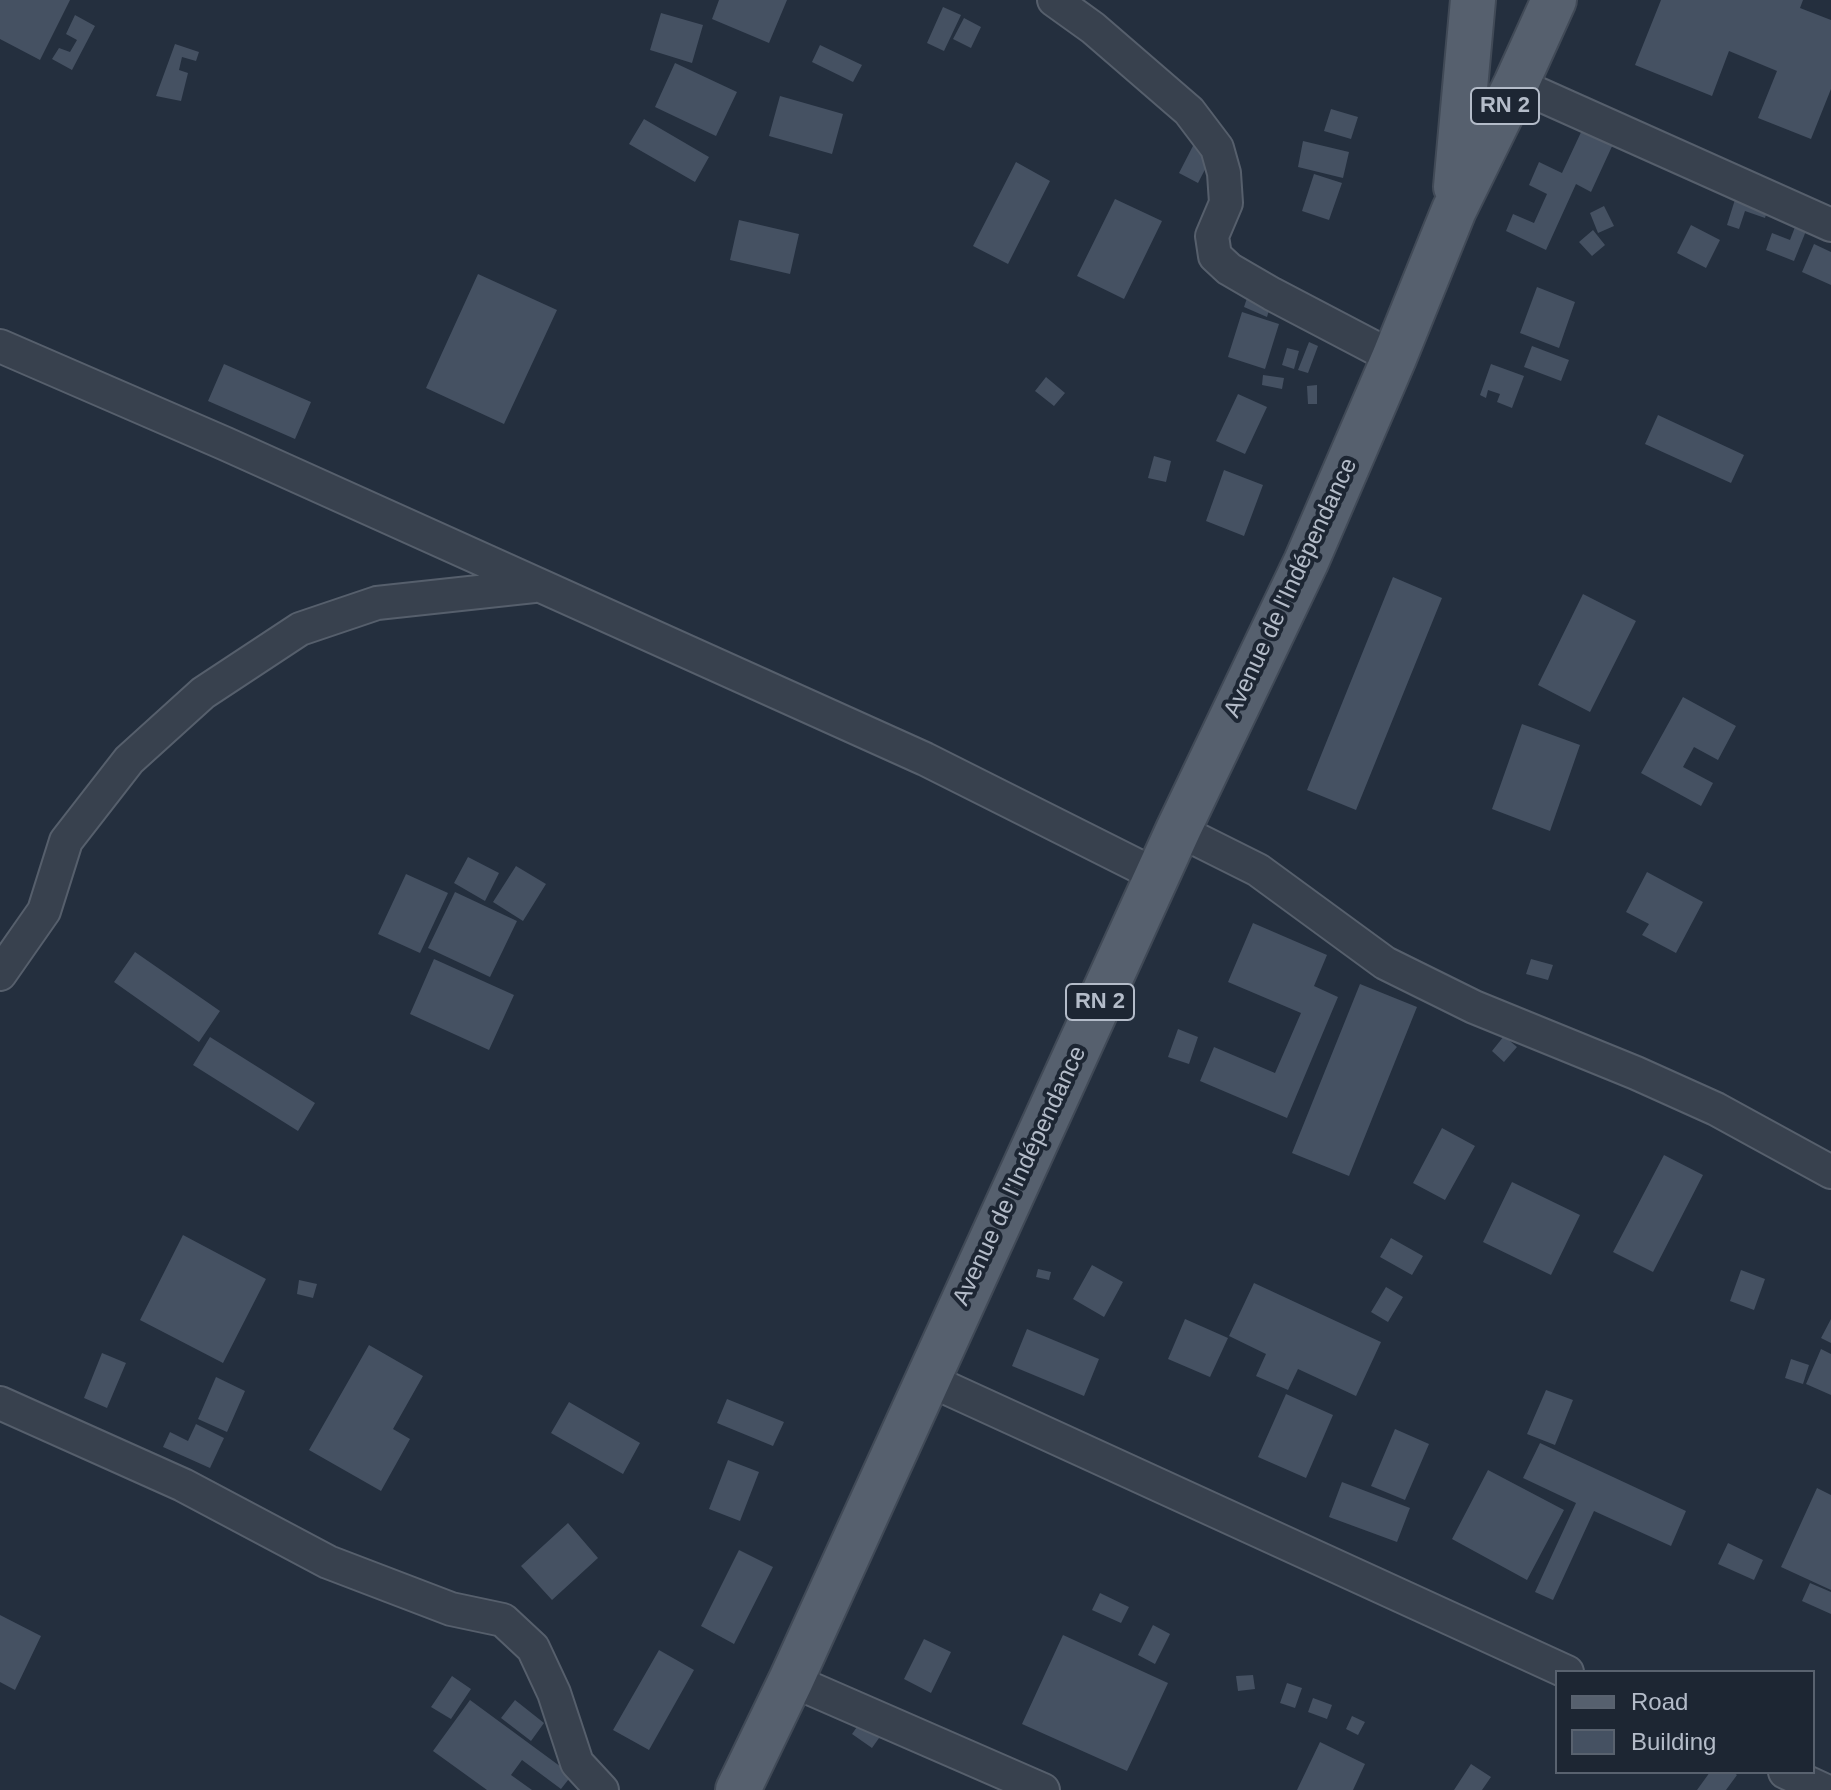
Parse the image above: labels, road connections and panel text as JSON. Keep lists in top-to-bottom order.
{
  "streets": {
    "main road": ["RN 2", "Avenue de l'Indépendance"]
  },
  "crossings": [
    ["RN 2", "Avenue de l'Indépendance"]
  ],
  "legend": ["Road", "Building"]
}
